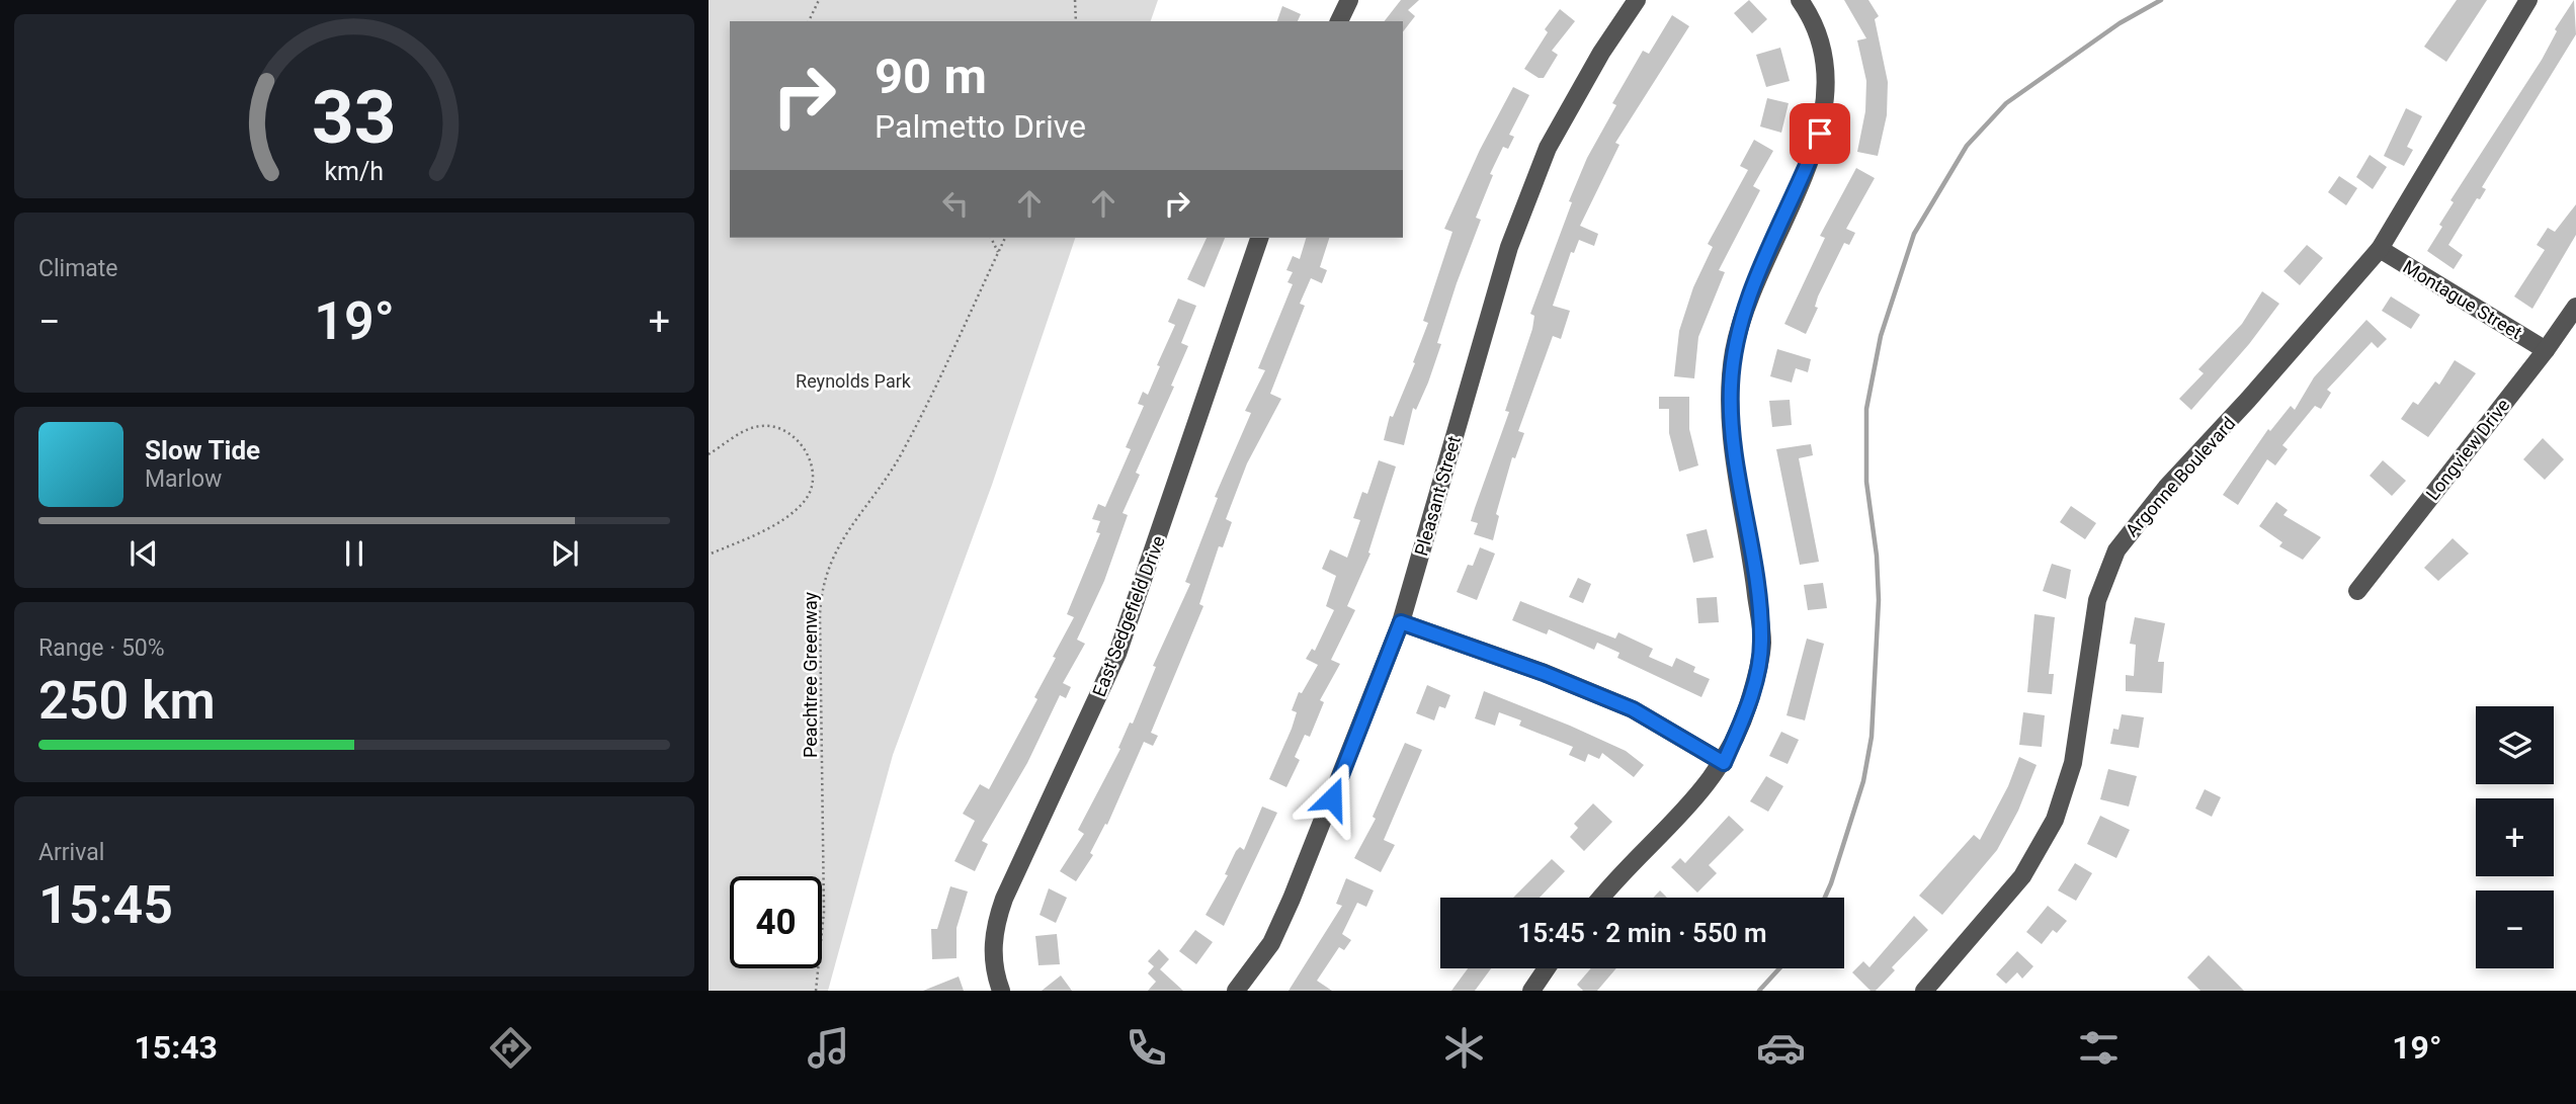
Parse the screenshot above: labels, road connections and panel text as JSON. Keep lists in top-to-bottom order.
{
  "streets": {
    "street": [
      "Montague Street",
      "Longview Drive",
      "Argonne Boulevard",
      "Pleasant Street",
      "East Sedgefield Drive"
    ],
    "path": ["Peachtree Greenway"]
  },
  "crossings": [
    ["Montague Street", "Longview Drive"],
    ["Montague Street", "Argonne Boulevard"]
  ],
  "parks": ["Reynolds Park"],
  "page": {
    "turn": ["90 m", "Palmetto Drive"],
    "tile": [
      "Climate",
      ["Range · 50%", "250 km"],
      ["Arrival", "15:45"]
    ],
    "heat": ["−", "19°", "+"],
    "song": ["Slow Tide", "Marlow"],
    "map_buttons": ["+", "−"],
    "limit": "40",
    "trip": "15:45 · 2 min · 550 m",
    "tabs": ["15:43", "19°"],
    "gauge": ["33", "km/h"]
  }
}
